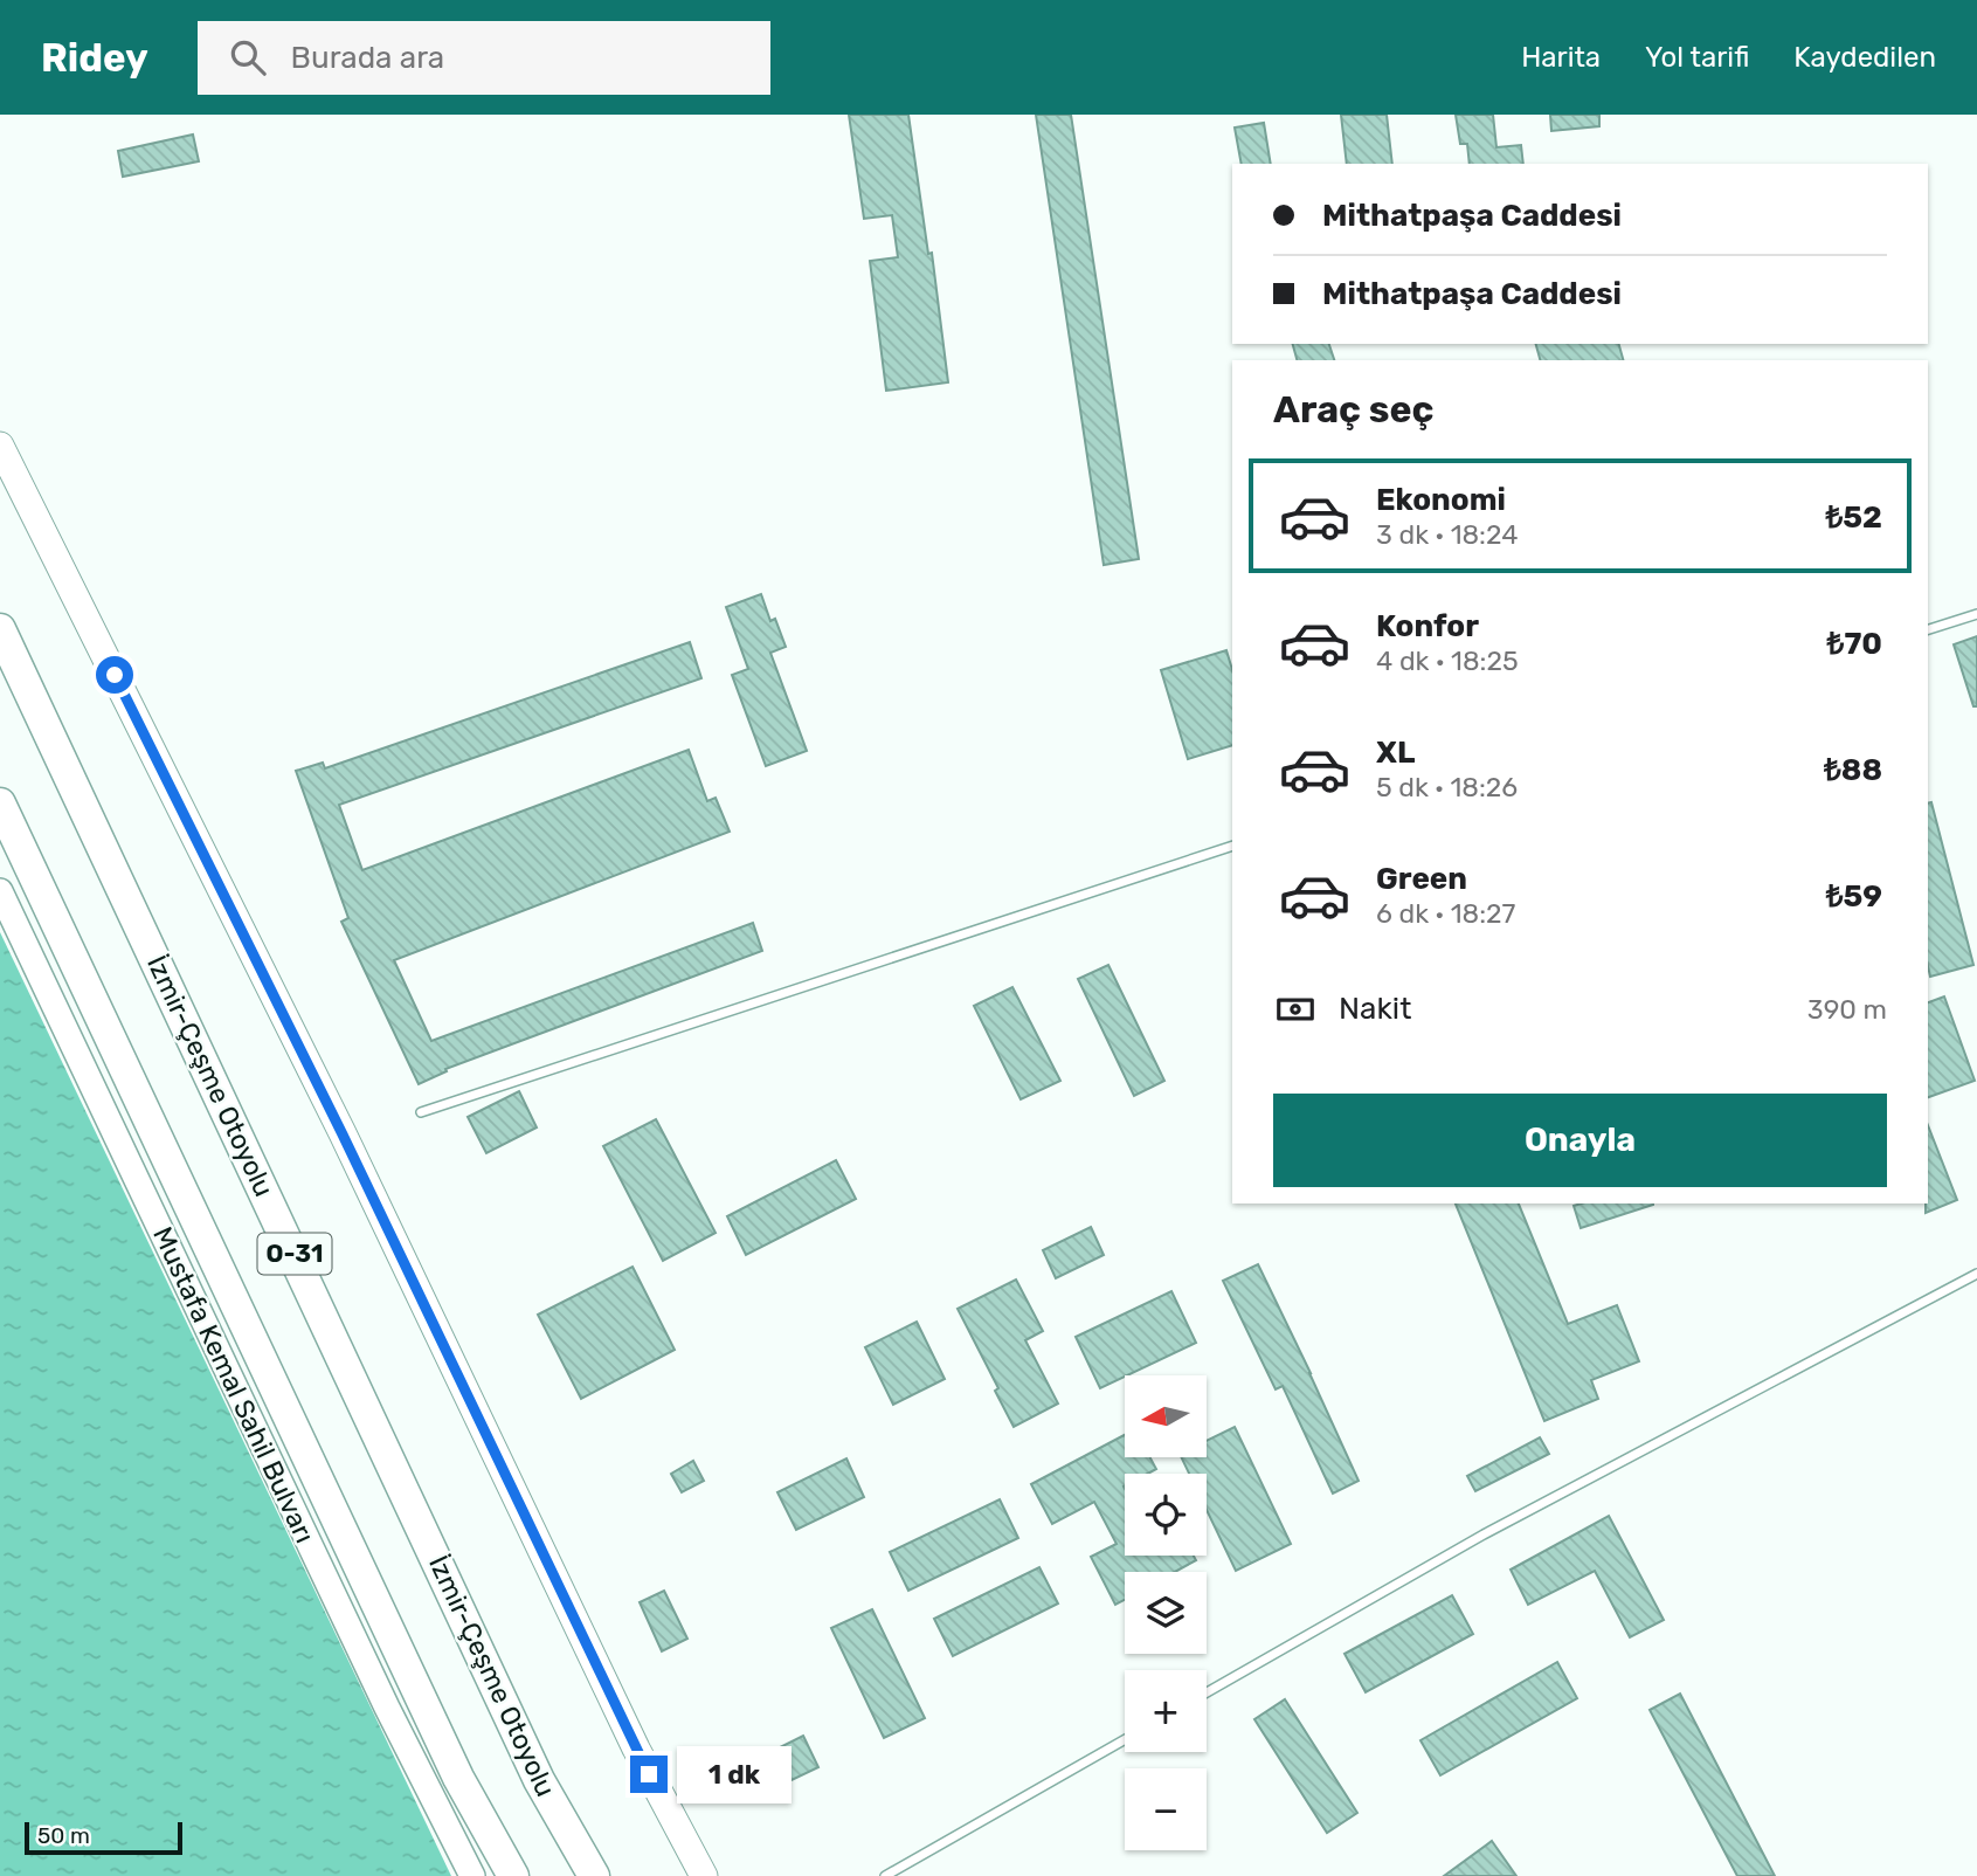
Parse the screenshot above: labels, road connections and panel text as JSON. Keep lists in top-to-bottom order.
{
  "streets": {
    "highway": ["İzmir-Çeşme Otoyolu", "O-31"],
    "main road": ["Mustafa Kemal Sahil Bulvarı"]
  },
  "scale_bar": "50 m",
  "north": "left",
  "page": {
    "header": "Ridey",
    "search": "Burada ara",
    "nav": ["Harita", "Yol tarifi", "Kaydedilen"],
    "banner": ["Mithatpaşa Caddesi", "Mithatpaşa Caddesi"],
    "heading": "Araç seç",
    "list": [
      {
        "name": "Ekonomi",
        "note": "3 dk · 18:24",
        "value": "₺52"
      },
      {
        "name": "Konfor",
        "note": "4 dk · 18:25",
        "value": "₺70"
      },
      {
        "name": "XL",
        "note": "5 dk · 18:26",
        "value": "₺88"
      },
      {
        "name": "Green",
        "note": "6 dk · 18:27",
        "value": "₺59"
      }
    ],
    "pay": ["Nakit", "390 m"],
    "buttons": "Onayla",
    "map_buttons": ["+", "−"],
    "bubble": "1 dk",
    "scale": "50 m"
  }
}
